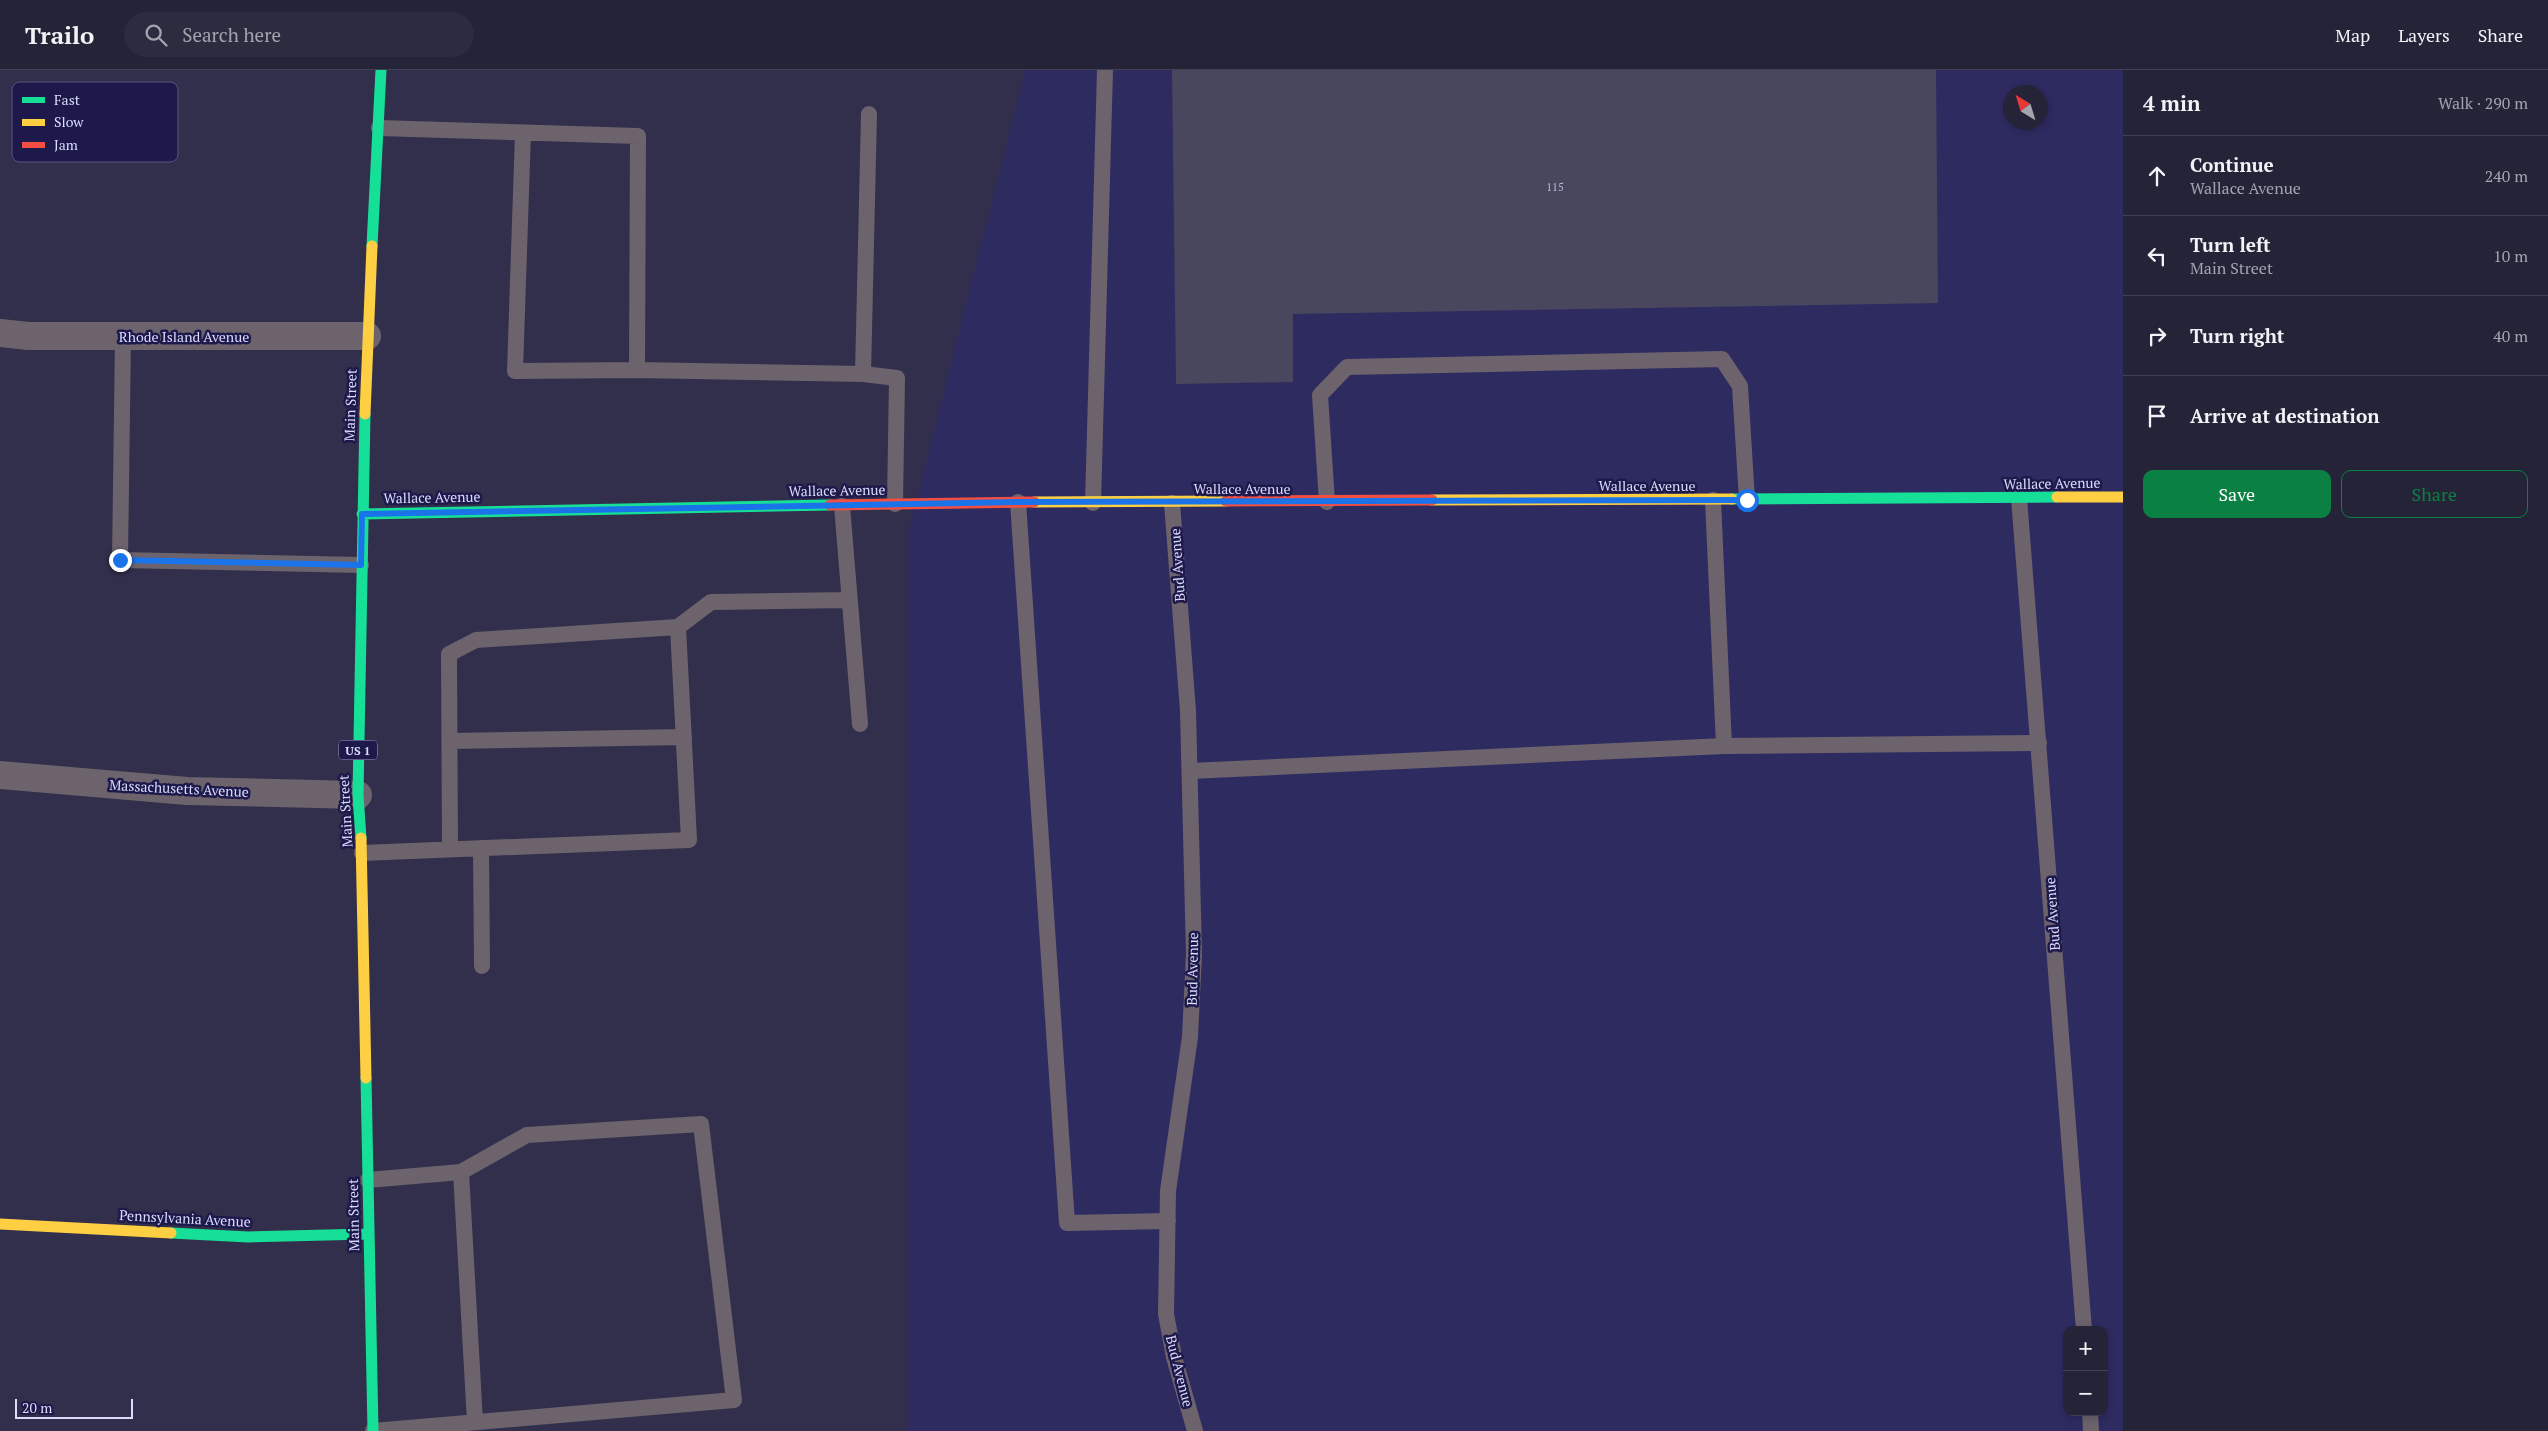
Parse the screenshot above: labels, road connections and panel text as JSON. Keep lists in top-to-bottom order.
{
  "streets": {
    "street": [
      "Rhode Island Avenue",
      "Main Street",
      "Wallace Avenue",
      "US 1",
      "Massachusetts Avenue",
      "Pennsylvania Avenue"
    ],
    "lane": ["Bud Avenue"]
  },
  "crossings": [
    ["Rhode Island Avenue", "Main Street"],
    ["Main Street", "Wallace Avenue"],
    ["Main Street", "Massachusetts Avenue"],
    ["Main Street", "Pennsylvania Avenue"],
    ["Wallace Avenue", "Bud Avenue"]
  ],
  "house_numbers": ["115"],
  "legend": ["Fast", "Slow", "Jam"],
  "scale_bar": "20 m",
  "north": "top left",
  "page": {
    "header": "Trailo",
    "search": "Search here",
    "nav": ["Map", "Layers", "Share"],
    "heading": ["4 min", "Walk · 290 m"],
    "list": [
      ["Continue", "Wallace Avenue", "240 m"],
      ["Turn left", "Main Street", "10 m"],
      ["Turn right", "40 m"],
      "Arrive at destination"
    ],
    "buttons": ["Save", "Share"],
    "map_buttons": ["+", "−"],
    "scale": "20 m"
  }
}
